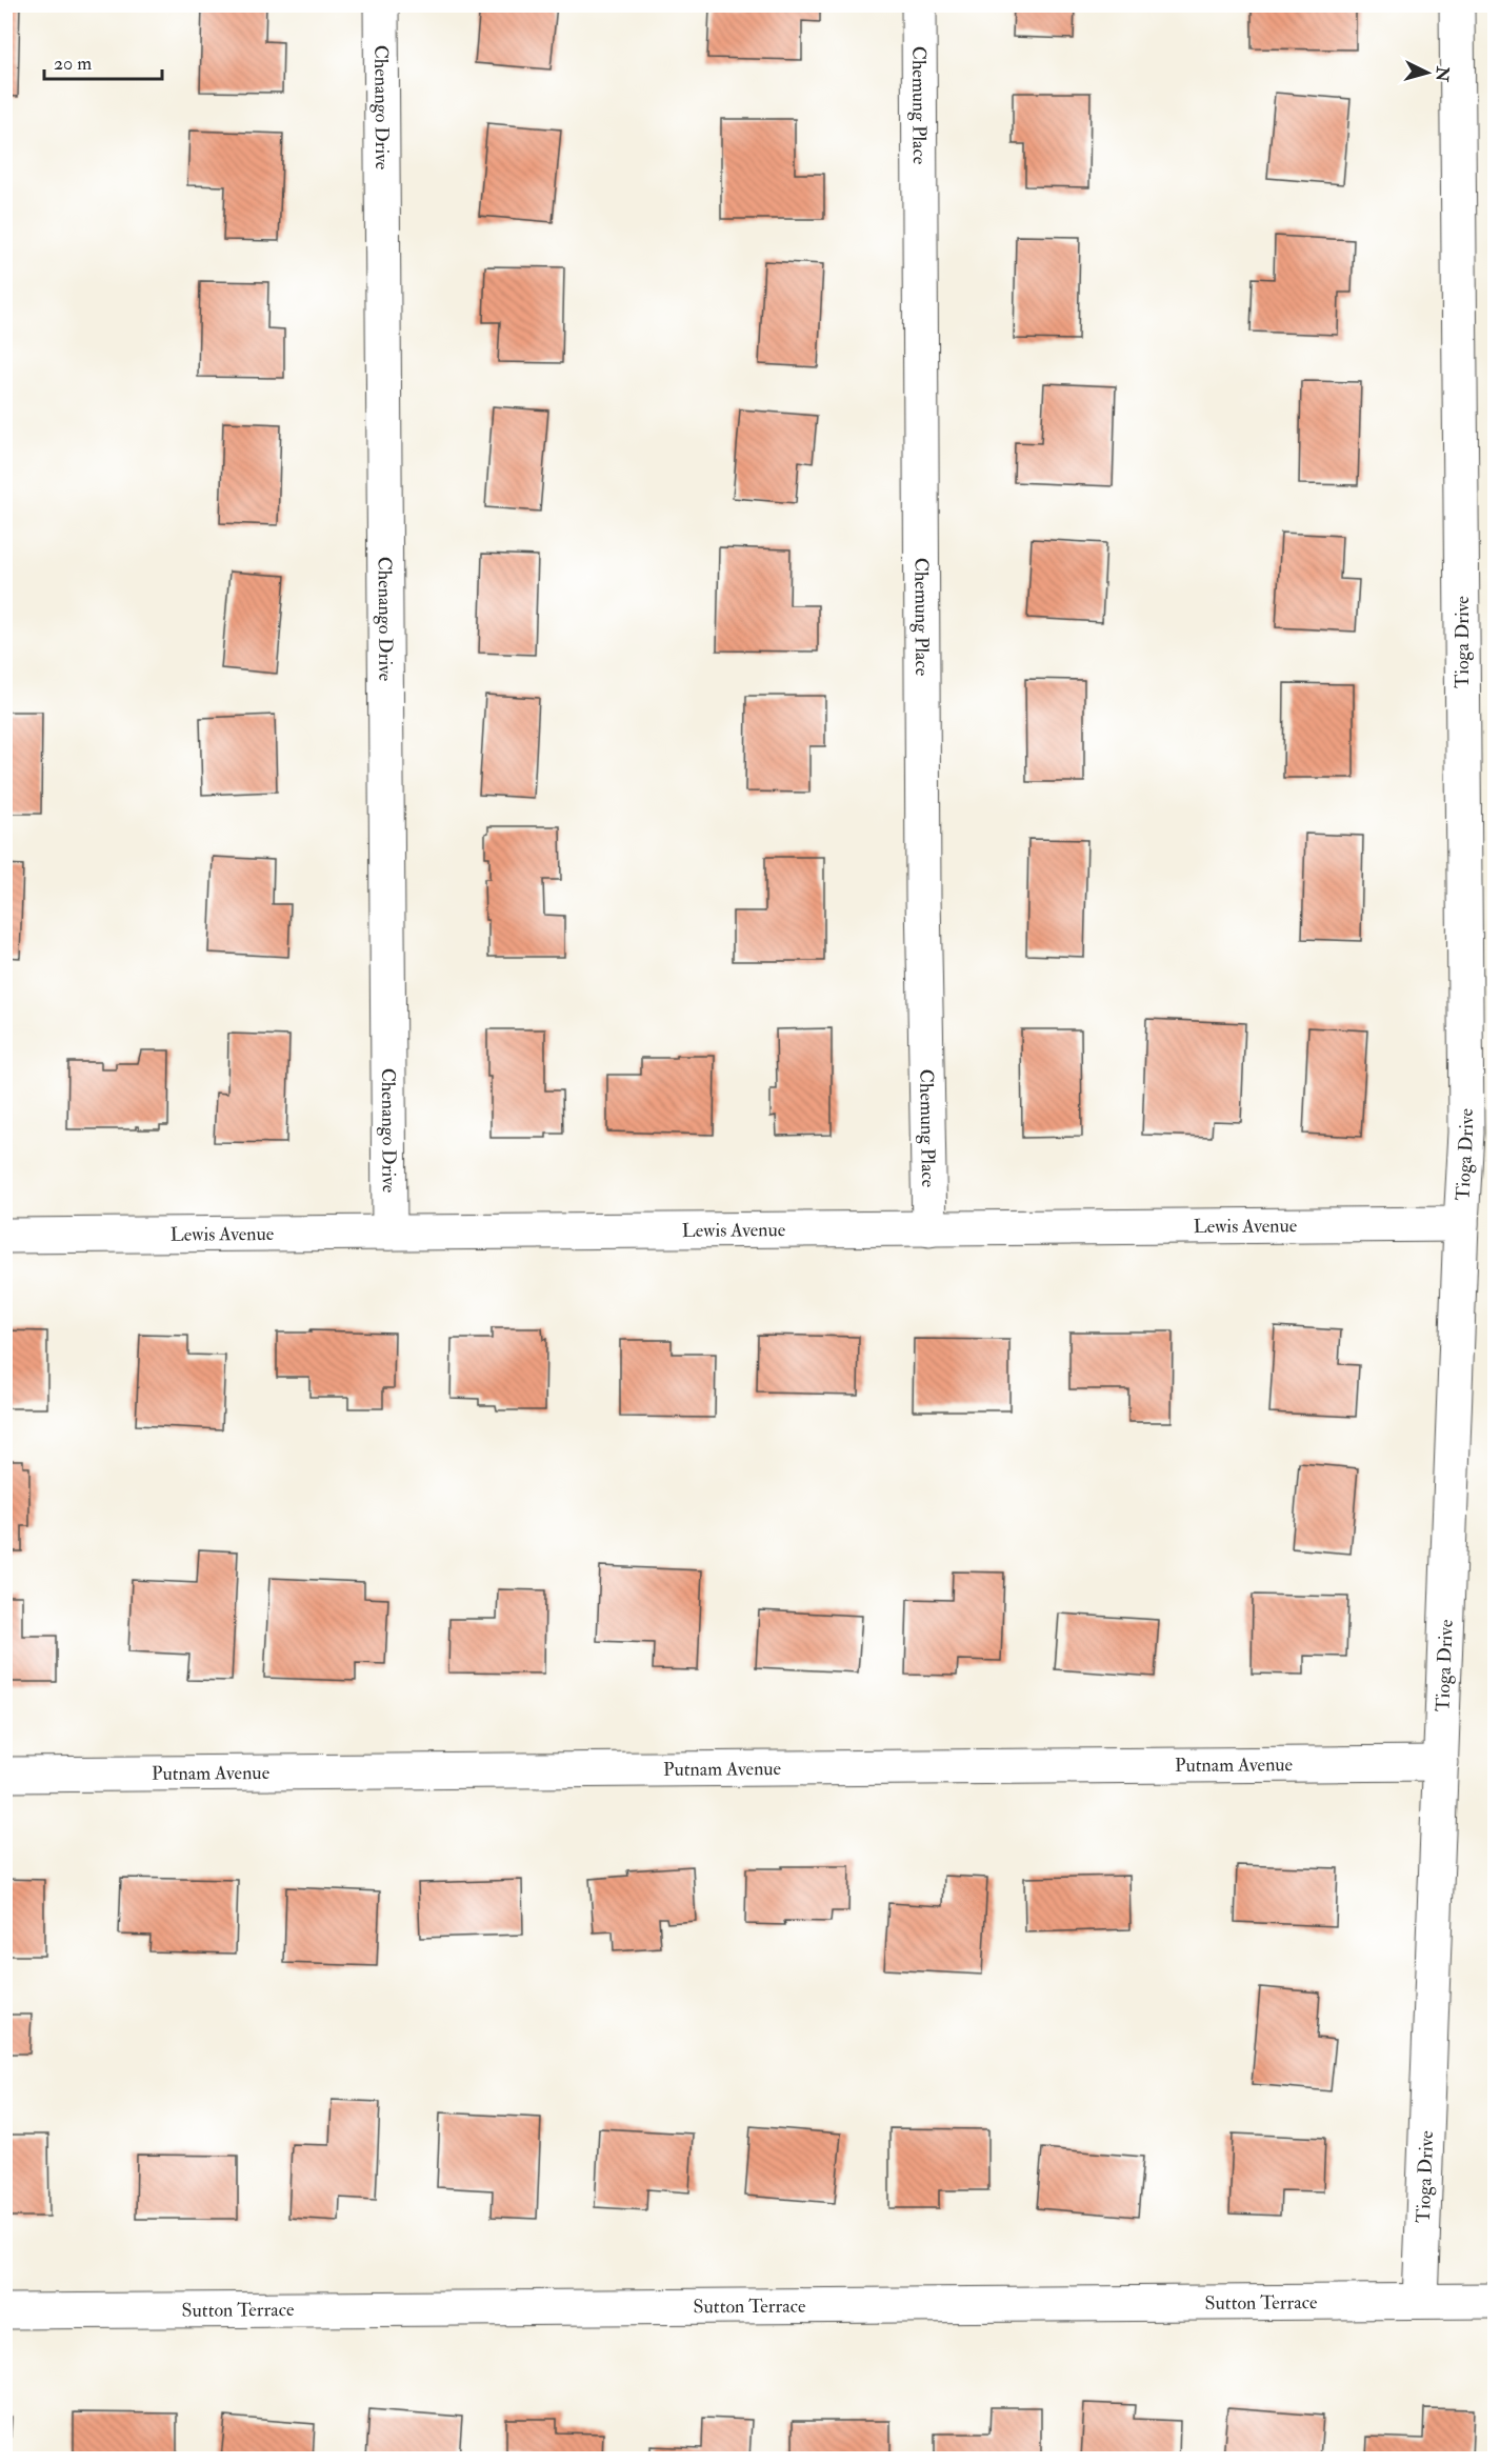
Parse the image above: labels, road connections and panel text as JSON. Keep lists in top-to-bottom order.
{
  "streets": {
    "street": [
      "Chemung Place",
      "Chenango Drive",
      "Tioga Drive",
      "Lewis Avenue",
      "Putnam Avenue",
      "Sutton Terrace"
    ]
  },
  "crossings": [
    ["Chemung Place", "Lewis Avenue"],
    ["Chenango Drive", "Lewis Avenue"],
    ["Tioga Drive", "Lewis Avenue"],
    ["Tioga Drive", "Putnam Avenue"],
    ["Tioga Drive", "Sutton Terrace"]
  ],
  "scale_bar": "20 m",
  "north": "right"
}
